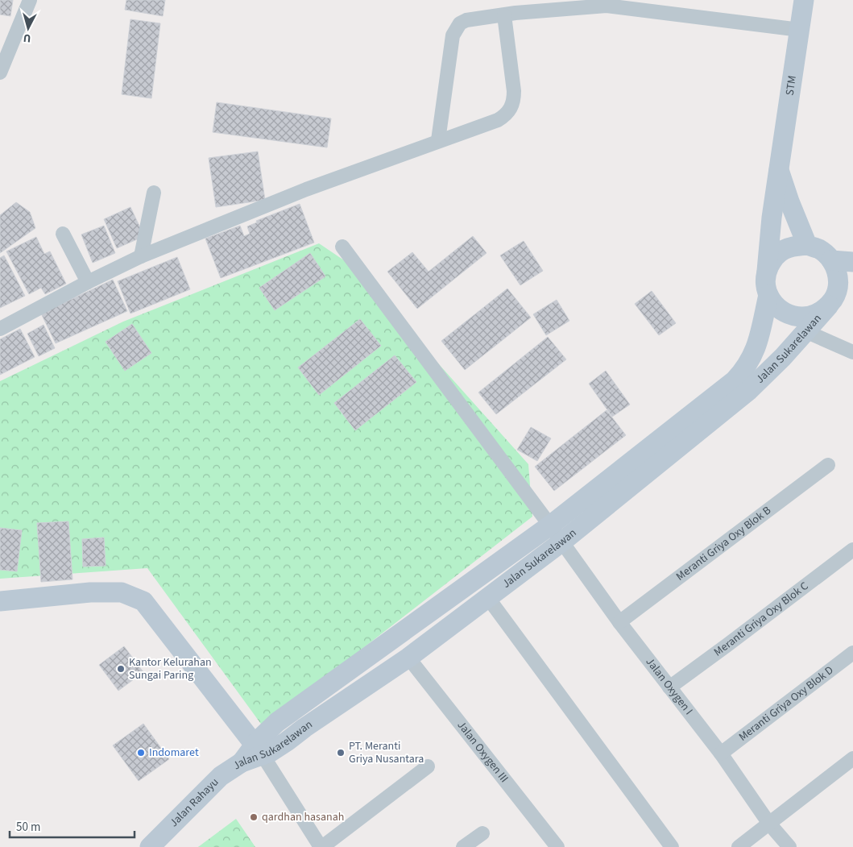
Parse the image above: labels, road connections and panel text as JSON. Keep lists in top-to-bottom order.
{
  "streets": {
    "main road": ["STM", "Jalan Sukarelawan", "Jalan Rahayu"],
    "street": [
      "Meranti Griya Oxy Blok B",
      "Meranti Griya Oxy Blok C",
      "Jalan Oxygen I",
      "Meranti Griya Oxy Blok D",
      "Jalan Oxygen III"
    ]
  },
  "crossings": [
    ["STM", "Jalan Sukarelawan"],
    ["Jalan Sukarelawan", "Jalan Oxygen I"],
    ["Jalan Sukarelawan", "Jalan Oxygen III"],
    ["Jalan Sukarelawan", "Jalan Rahayu"],
    ["Meranti Griya Oxy Blok B", "Jalan Oxygen I"],
    ["Meranti Griya Oxy Blok C", "Jalan Oxygen I"],
    ["Jalan Oxygen I", "Meranti Griya Oxy Blok D"]
  ],
  "places": [
    "Kantor Kelurahan Sungai Paring",
    "Indomaret",
    "PT. Meranti Griya Nusantara",
    "qardhan hasanah"
  ],
  "scale_bar": "50 m",
  "north": "bottom"
}
